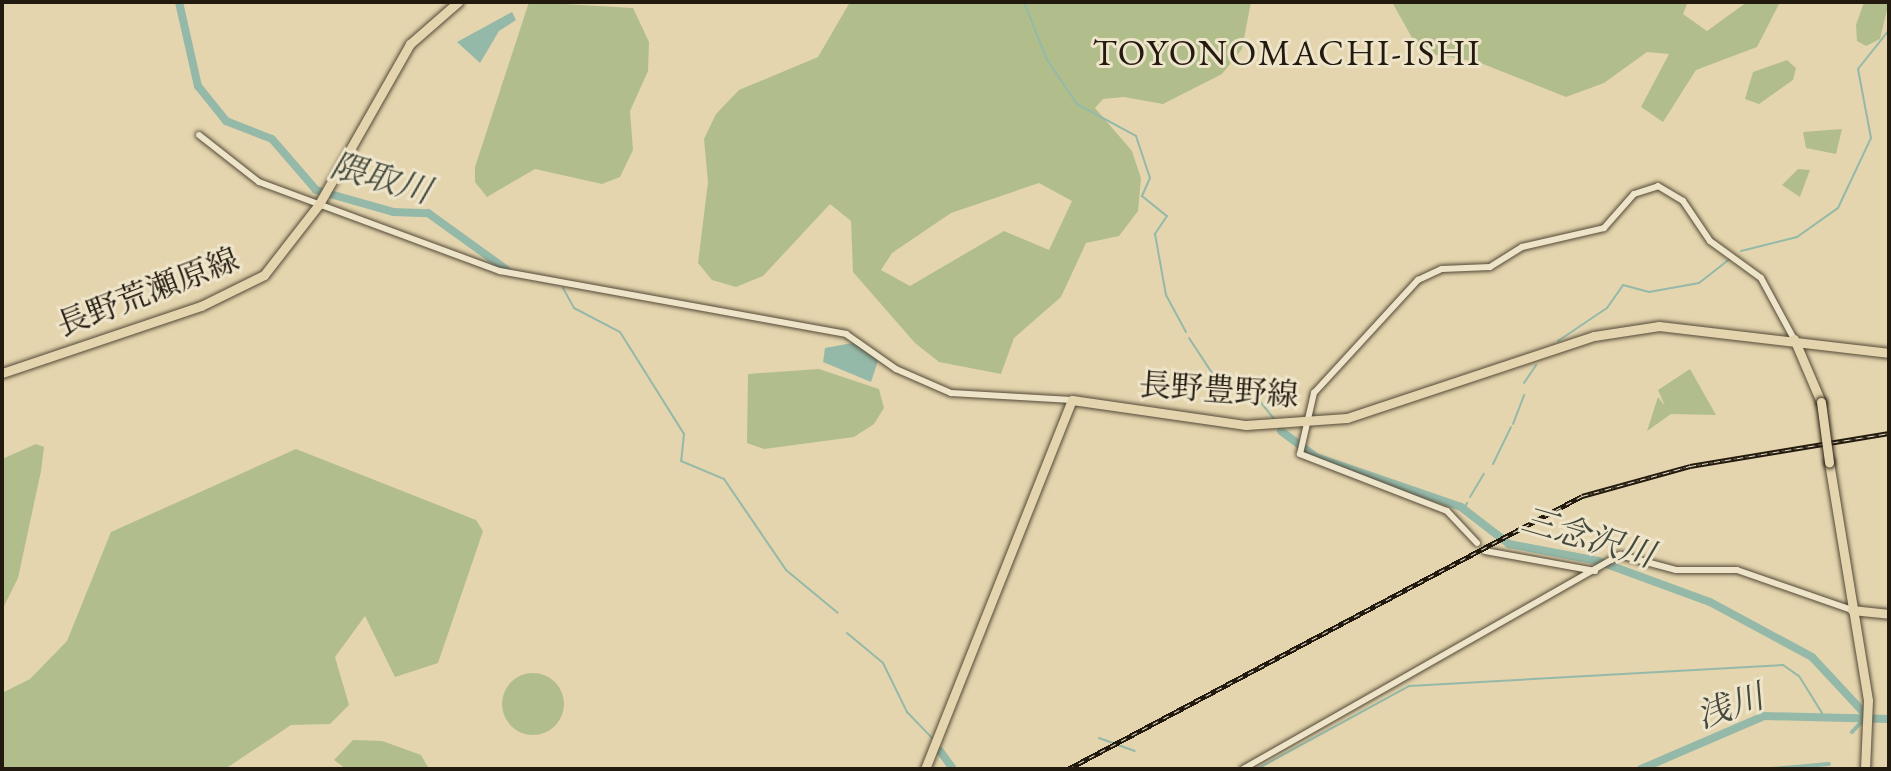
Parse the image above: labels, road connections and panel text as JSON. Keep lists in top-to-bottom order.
{
  "streets": {
    "main road": ["長野荒瀬原線", "長野豊野線"]
  },
  "districts": ["TOYONOMACHI-ISHI"],
  "water": ["隈取川", "三念沢川", "浅川"]
}
